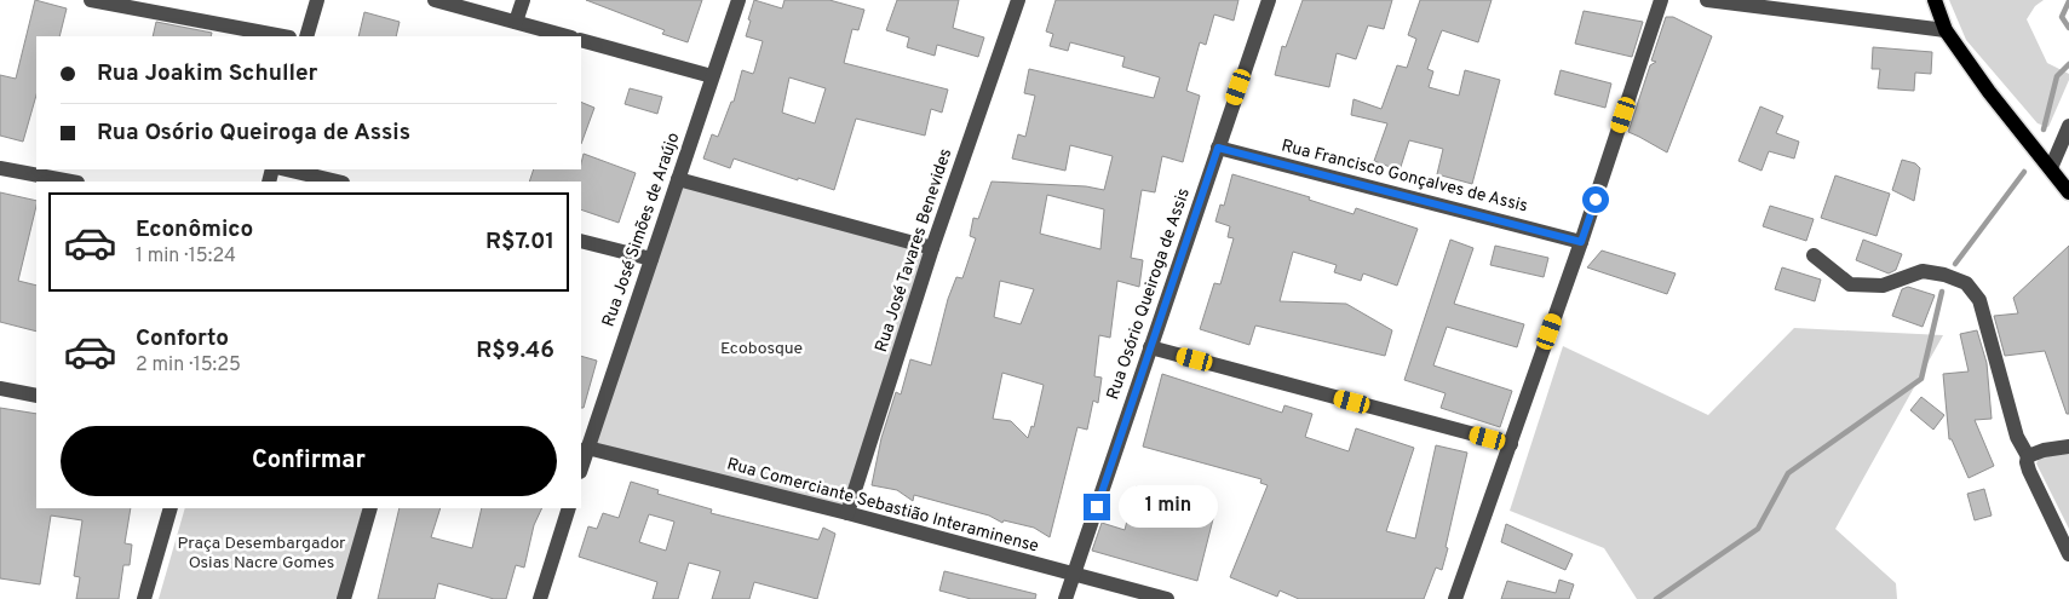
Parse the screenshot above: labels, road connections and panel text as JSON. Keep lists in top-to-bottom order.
{
  "streets": {
    "street": [
      "Rua Francisco Gonçalves de Assis",
      "Rua José Simões de Araújo",
      "Rua José Tavares Benevides",
      "Rua Osório Queiroga de Assis",
      "Rua Comerciante Sebastião Interaminense"
    ]
  },
  "crossings": [
    ["Rua Francisco Gonçalves de Assis", "Rua Osório Queiroga de Assis"],
    ["Rua José Simões de Araújo", "Rua Comerciante Sebastião Interaminense"],
    ["Rua José Tavares Benevides", "Rua Comerciante Sebastião Interaminense"],
    ["Rua Osório Queiroga de Assis", "Rua Comerciante Sebastião Interaminense"]
  ],
  "parks": ["Ecobosque", "Praça Desembargador Osias Nacre Gomes"],
  "page": {
    "banner": ["Rua Joakim Schuller", "Rua Osório Queiroga de Assis"],
    "list": [
      {
        "name": "Econômico",
        "note": "1 min · 15:24",
        "value": "R$7.01"
      },
      {
        "name": "Conforto",
        "note": "2 min · 15:25",
        "value": "R$9.46"
      }
    ],
    "buttons": "Confirmar",
    "bubble": "1 min"
  }
}
